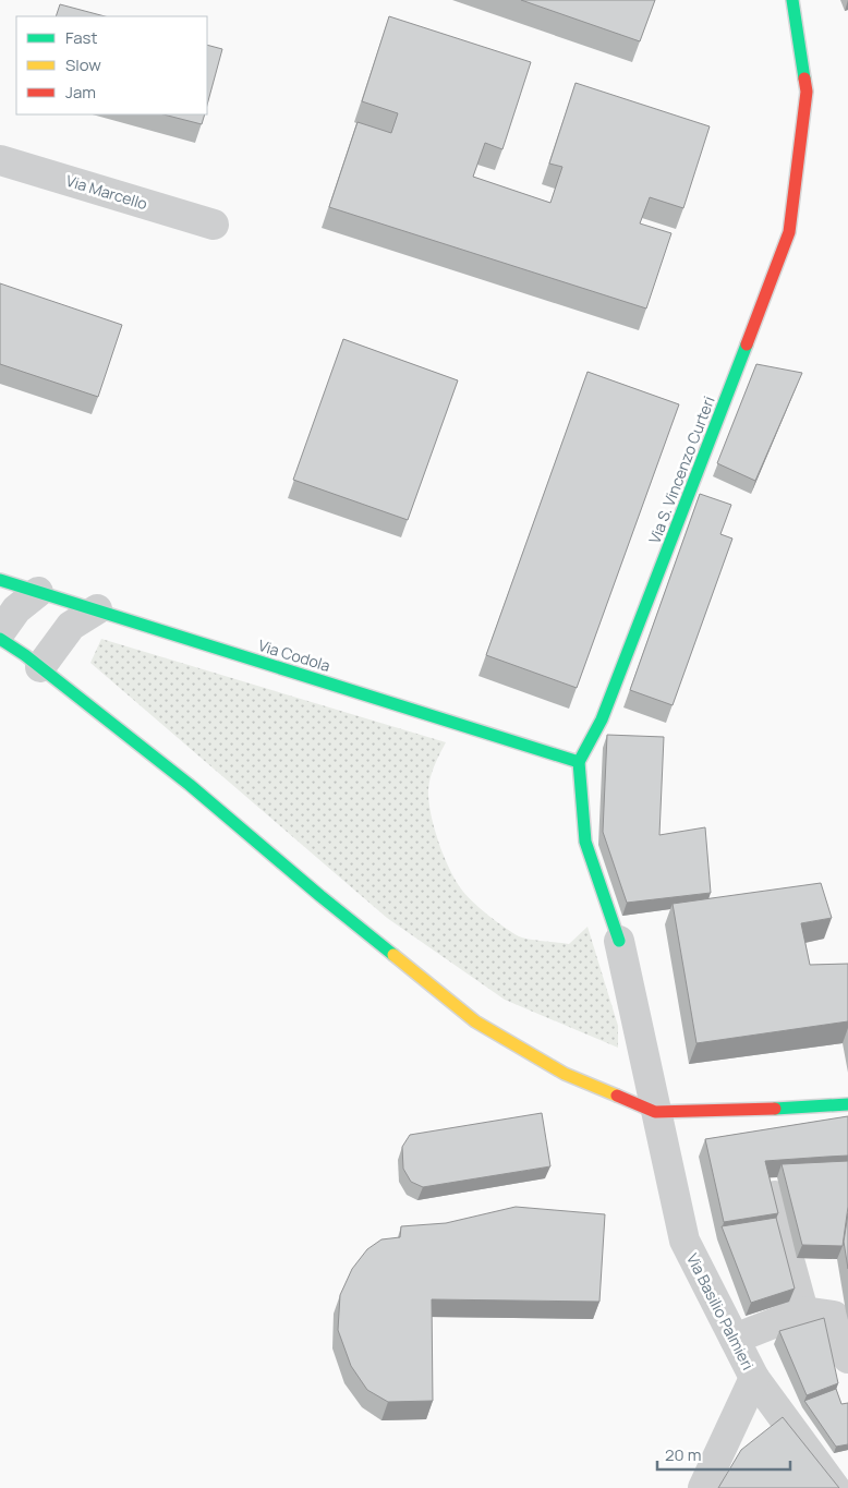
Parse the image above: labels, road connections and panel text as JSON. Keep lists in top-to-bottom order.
{
  "streets": {
    "street": [
      "Via Marcello",
      "Via S. Vincenzo Curteri",
      "Via Codola",
      "Via Basilio Palmieri"
    ]
  },
  "crossings": [
    ["Via S. Vincenzo Curteri", "Via Codola"]
  ],
  "legend": ["Fast", "Slow", "Jam"],
  "scale_bar": "20 m"
}
